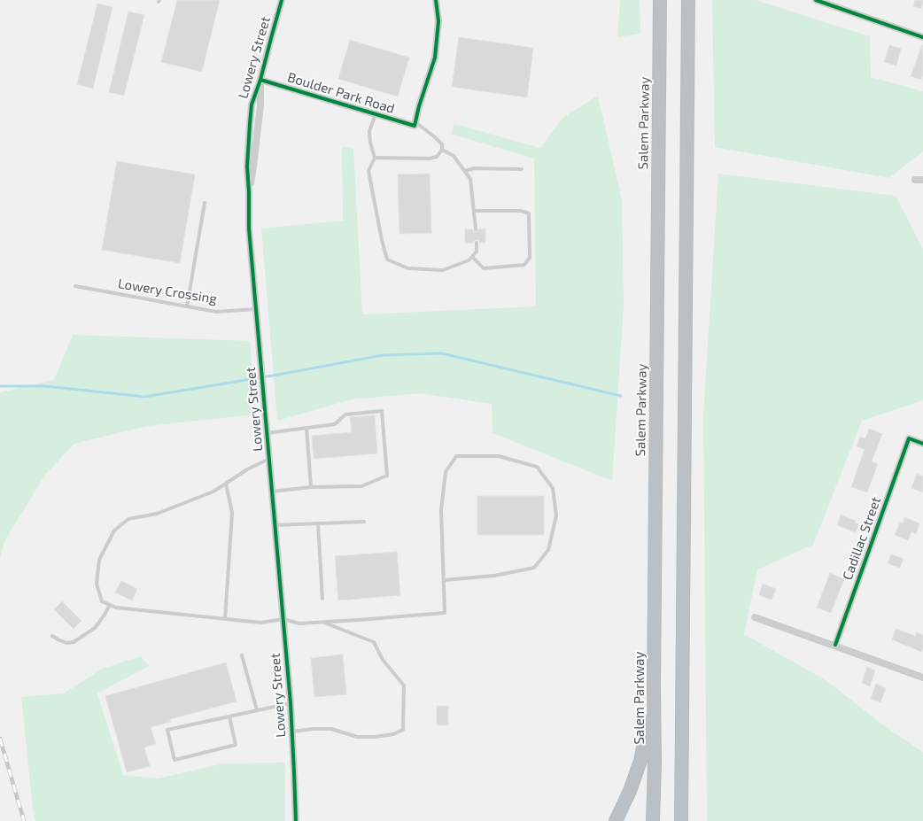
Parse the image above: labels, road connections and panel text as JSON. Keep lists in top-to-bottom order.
{
  "streets": {
    "highway": ["Salem Parkway"],
    "street": ["Lowery Street", "Boulder Park Road", "Cadillac Street"],
    "lane": ["Lowery Crossing"]
  },
  "crossings": [
    ["Lowery Street", "Boulder Park Road"],
    ["Lowery Street", "Lowery Crossing"]
  ]
}
